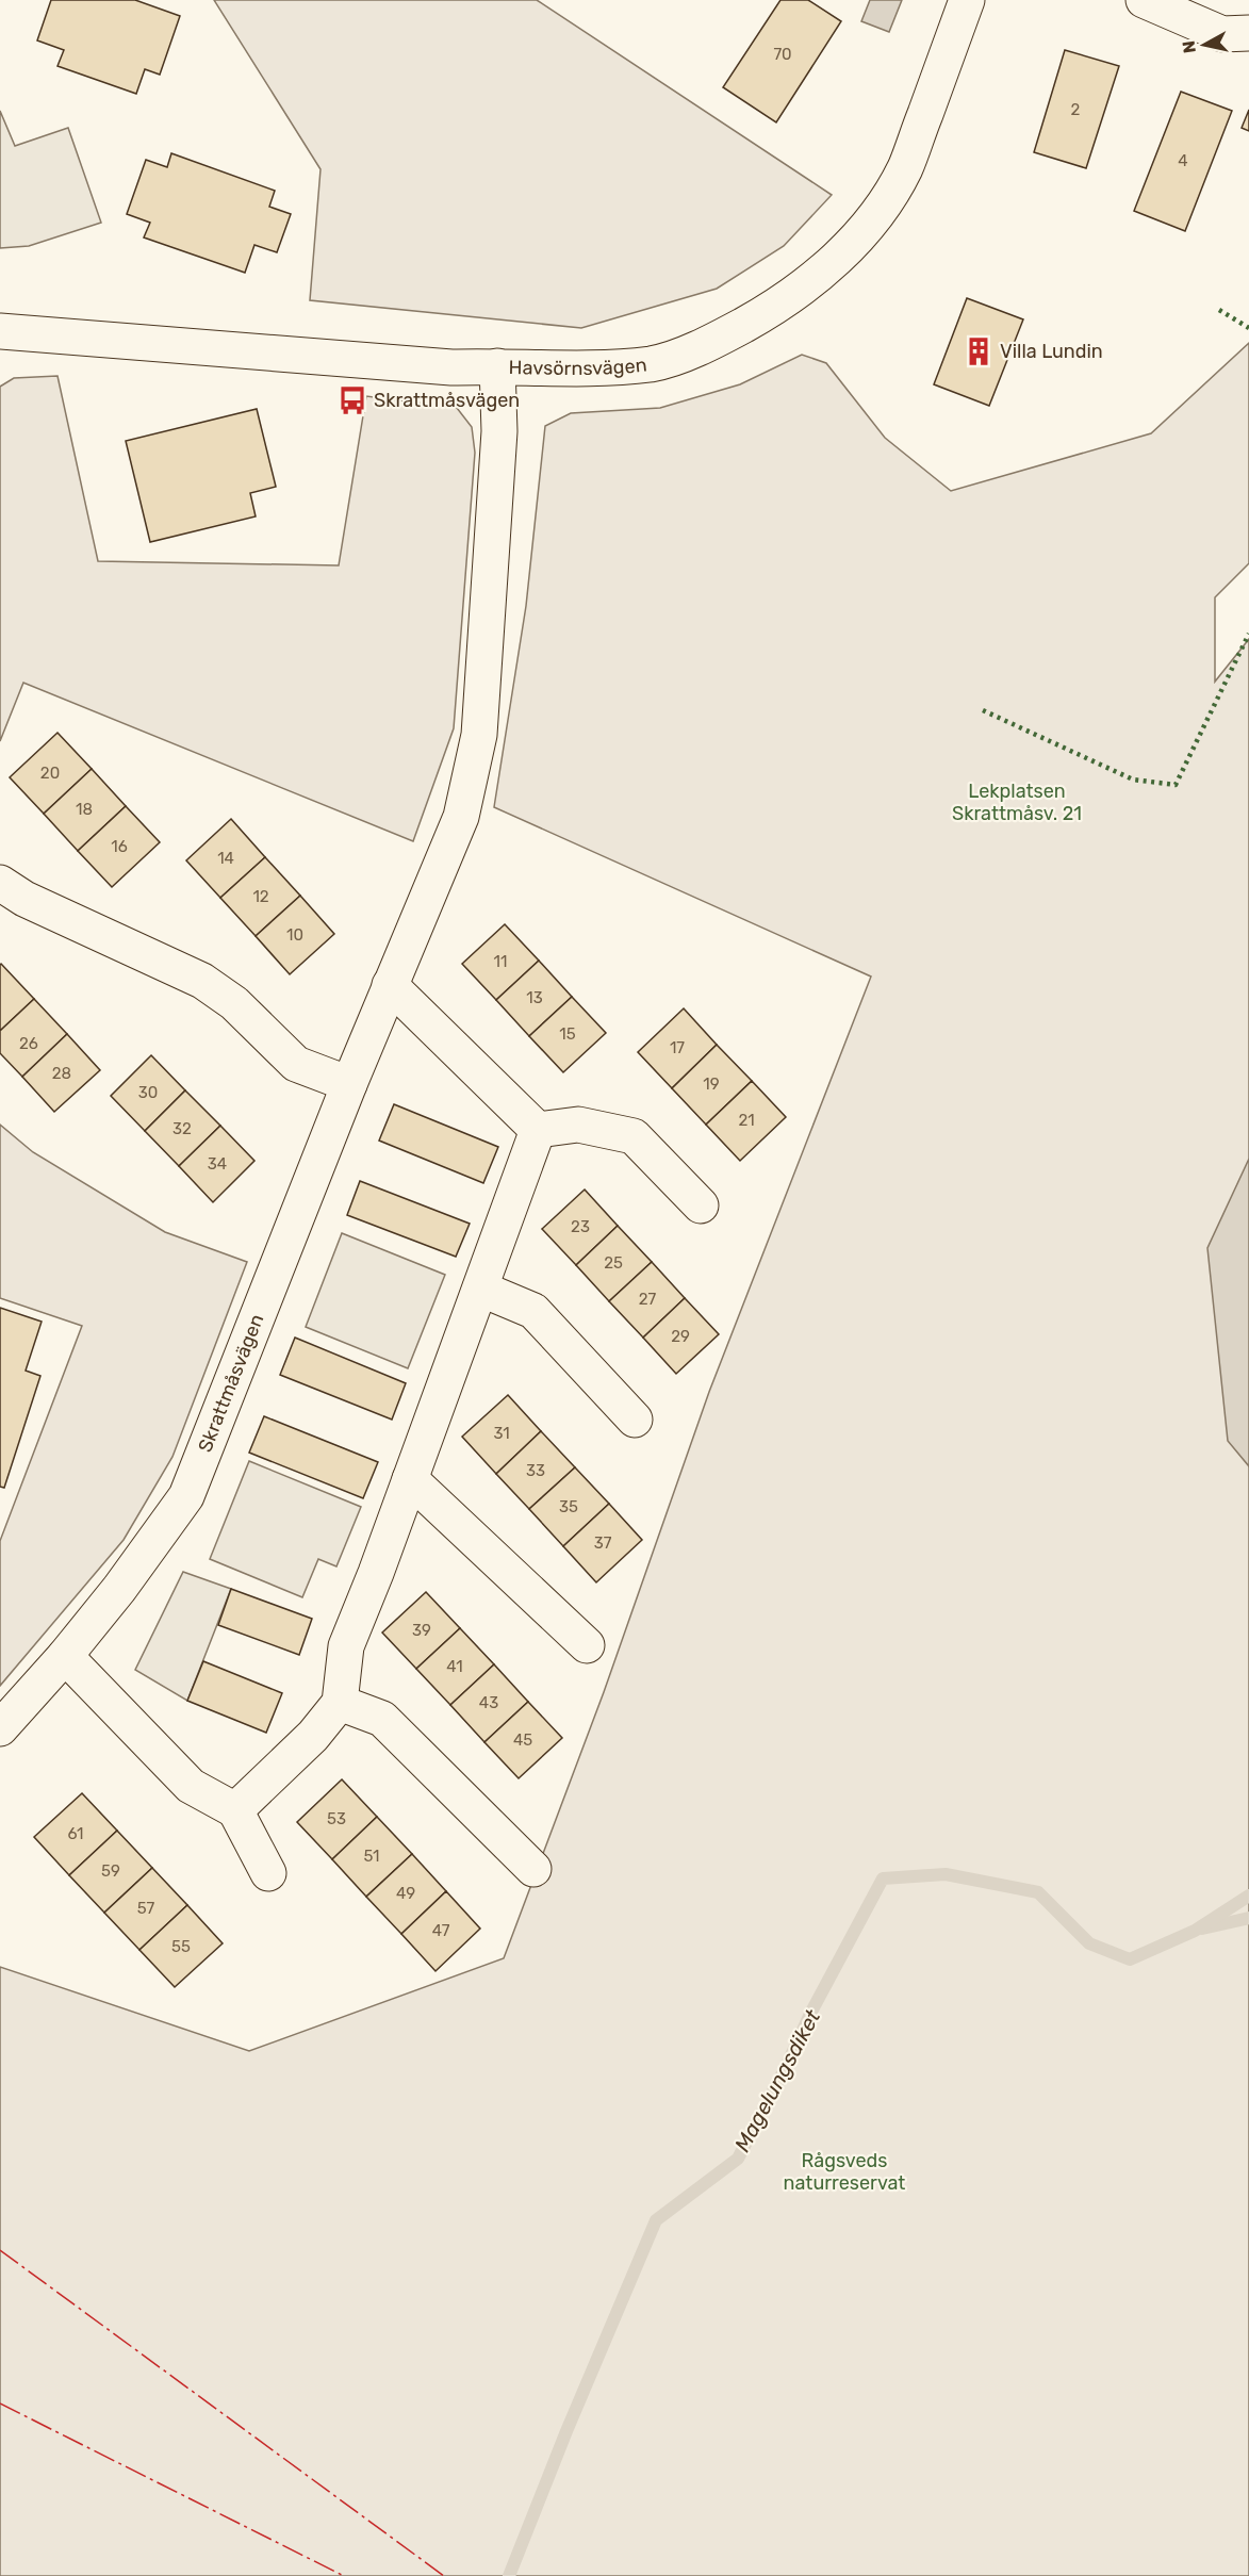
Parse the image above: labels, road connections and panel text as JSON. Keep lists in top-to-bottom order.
{
  "streets": {
    "street": ["Havsörnsvägen", "Skrattmåsvägen"]
  },
  "crossings": [
    ["Havsörnsvägen", "Skrattmåsvägen"]
  ],
  "water": ["Magelungsdiket"],
  "parks": ["Lekplatsen Skrattmåsv. 21", "Rågsveds naturreservat"],
  "places": {
    "building": ["Villa Lundin"],
    "bus stop": ["Skrattmåsvägen"]
  },
  "house_numbers": [
    "70",
    "2",
    "4",
    "20",
    "18",
    "16",
    "14",
    "12",
    "10",
    "11",
    "13",
    "15",
    "26",
    "17",
    "28",
    "19",
    "30",
    "21",
    "32",
    "34",
    "23",
    "25",
    "27",
    "29",
    "31",
    "33",
    "35",
    "37",
    "39",
    "41",
    "43",
    "45",
    "53",
    "61",
    "51",
    "59",
    "49",
    "57",
    "47",
    "55"
  ],
  "north": "left"
}
